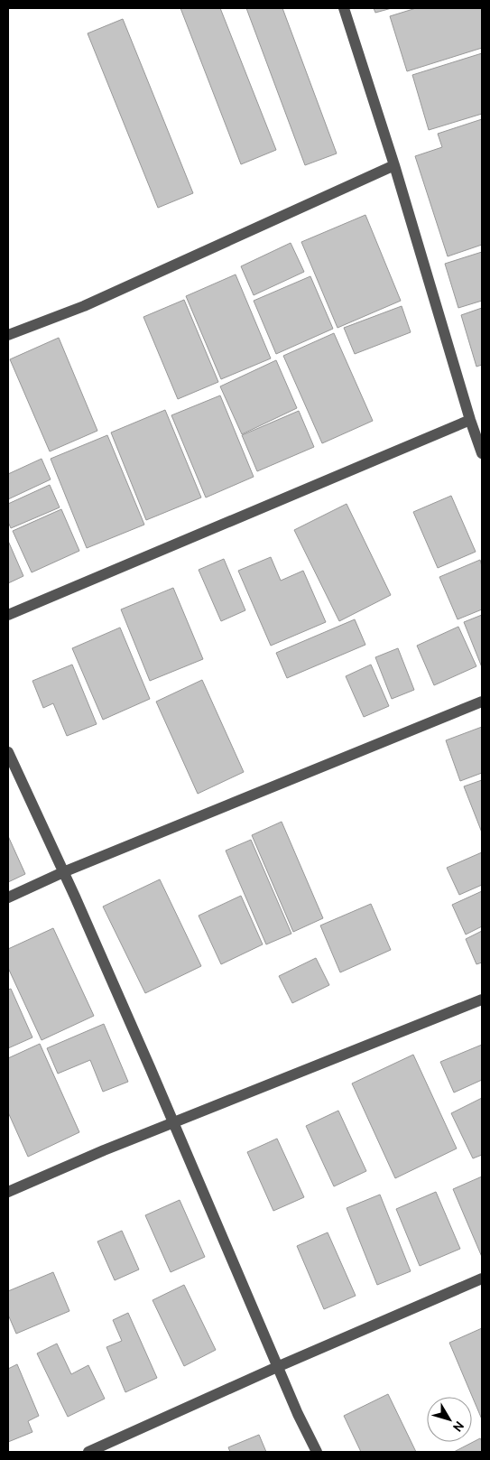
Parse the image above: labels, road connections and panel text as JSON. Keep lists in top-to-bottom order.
{
  "north": "bottom right"
}
